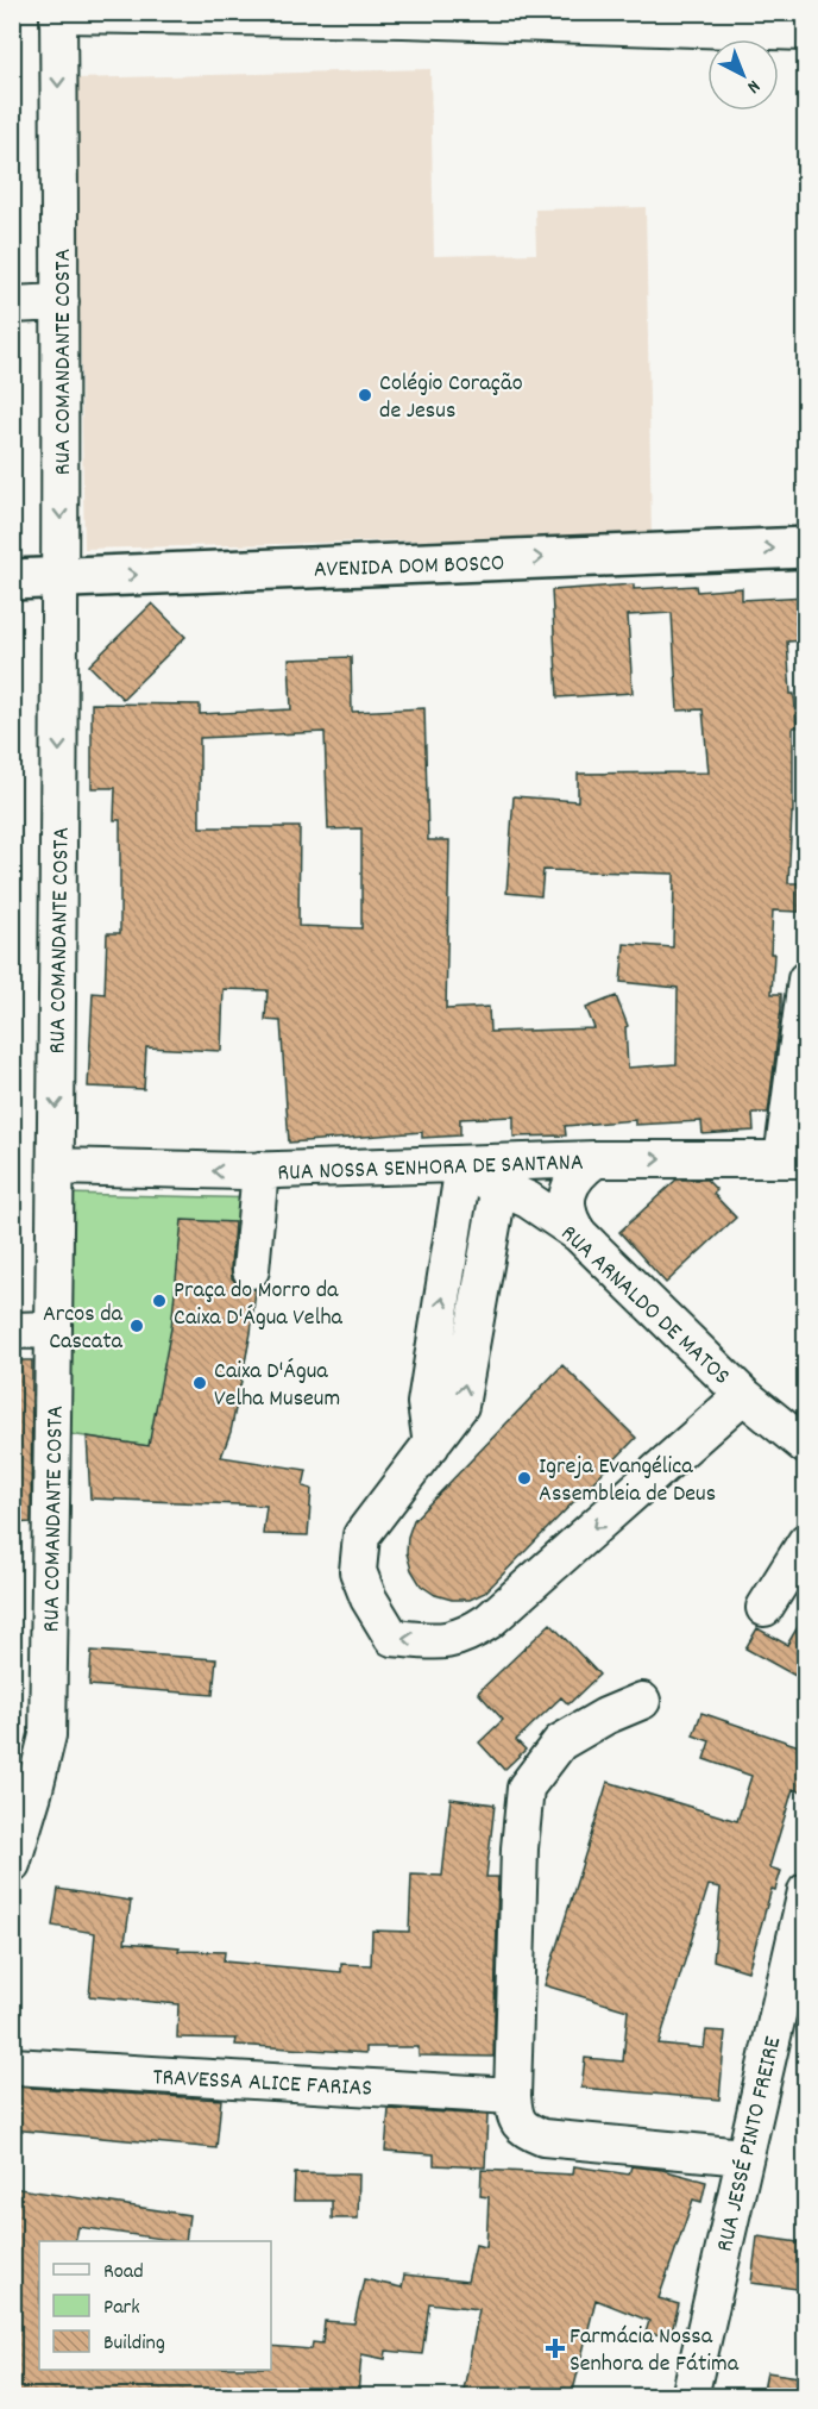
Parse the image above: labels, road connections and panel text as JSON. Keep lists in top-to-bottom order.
{
  "streets": {
    "main road": ["AVENIDA DOM BOSCO"],
    "street": [
      "RUA COMANDANTE COSTA",
      "RUA NOSSA SENHORA DE SANTANA",
      "RUA ARNALDO DE MATOS",
      "TRAVESSA ALICE FARIAS",
      "RUA JESSÉ PINTO FREIRE"
    ]
  },
  "crossings": [
    ["RUA COMANDANTE COSTA", "AVENIDA DOM BOSCO"],
    ["RUA COMANDANTE COSTA", "RUA NOSSA SENHORA DE SANTANA"],
    ["RUA NOSSA SENHORA DE SANTANA", "RUA ARNALDO DE MATOS"]
  ],
  "one_way": ["RUA COMANDANTE COSTA", "AVENIDA DOM BOSCO"],
  "places": {
    "other": [
      "Colégio Coração de Jesus",
      "Praça do Morro da Caixa D'Água Velha",
      "Arcos da Cascata",
      "Caixa D'Água Velha Museum",
      "Igreja Evangélica Assembleia de Deus"
    ],
    "health": ["Farmácia Nossa Senhora de Fátima"]
  },
  "legend": ["Road", "Park", "Building"],
  "north": "bottom right"
}
